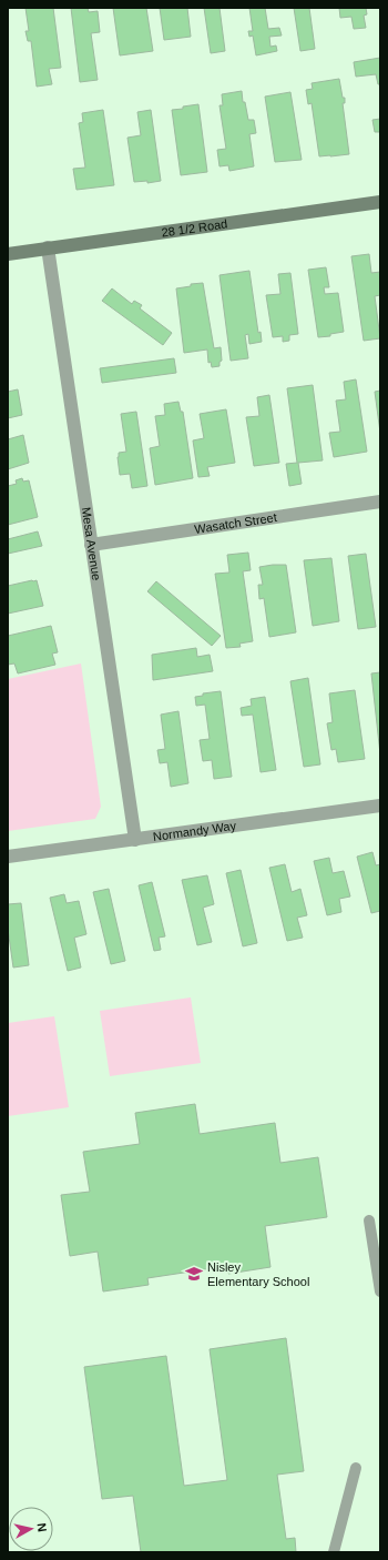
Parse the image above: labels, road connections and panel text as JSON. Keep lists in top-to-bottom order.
{
  "streets": {
    "street": [
      "28 1/2 Road",
      "Wasatch Street",
      "Mesa Avenue",
      "Normandy Way"
    ]
  },
  "crossings": [
    ["28 1/2 Road", "Mesa Avenue"],
    ["Wasatch Street", "Mesa Avenue"],
    ["Mesa Avenue", "Normandy Way"]
  ],
  "places": {
    "school or university": ["Nisley Elementary School"]
  },
  "north": "right"
}
